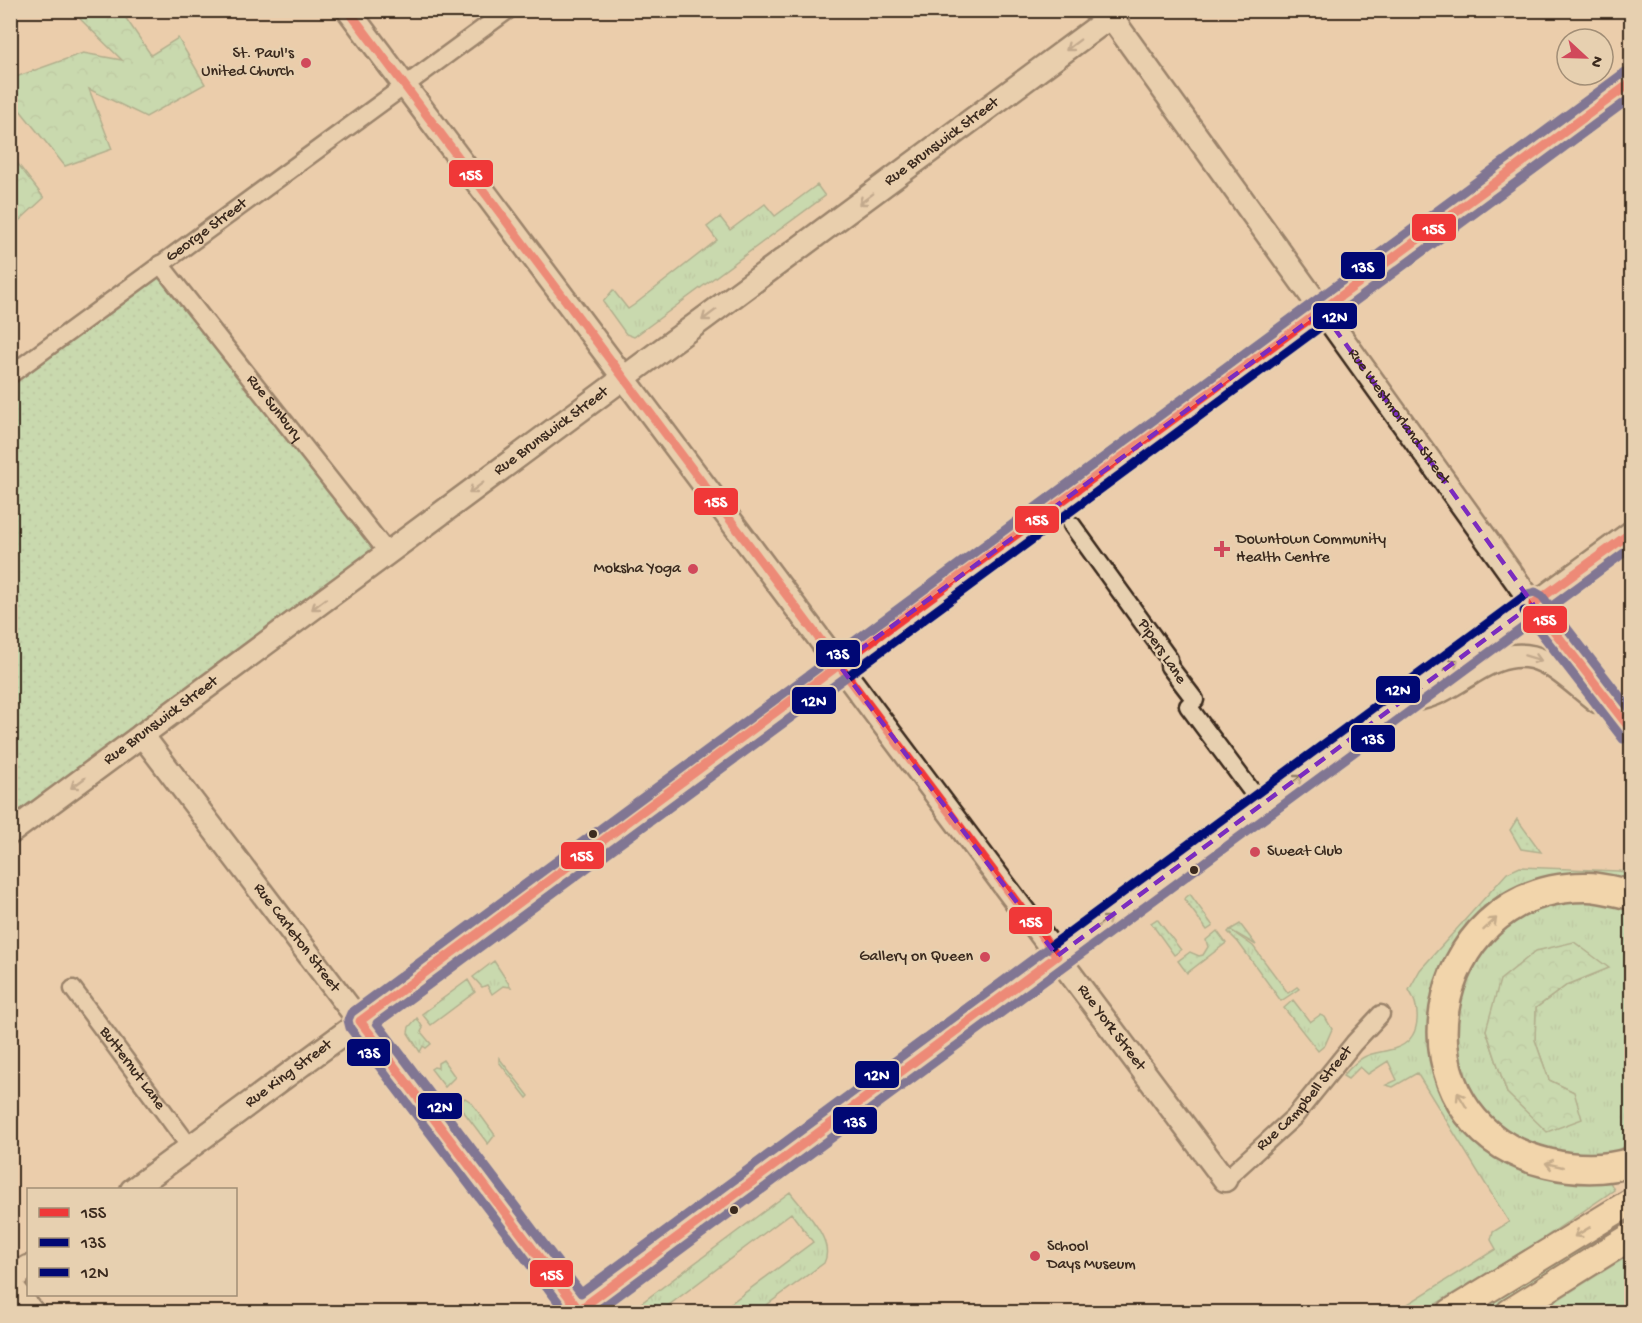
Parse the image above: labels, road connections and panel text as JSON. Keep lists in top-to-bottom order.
{
  "streets": {
    "main road": [
      "Rue Brunswick Street",
      "Rue Westmorland Street",
      "Rue Carleton Street",
      "Rue York Street",
      "Rue King Street"
    ],
    "street": [
      "George Street",
      "Rue Sunbury",
      "Pipers Lane",
      "Butternut Lane",
      "Rue Campbell Street"
    ]
  },
  "crossings": [
    ["Rue Brunswick Street", "Rue Sunbury"],
    ["Rue Brunswick Street", "Rue Westmorland Street"],
    ["Rue Brunswick Street", "Rue Carleton Street"],
    ["Rue Brunswick Street", "Rue York Street"],
    ["George Street", "Rue Sunbury"],
    ["George Street", "Rue York Street"],
    ["Rue Westmorland Street", "Rue King Street"],
    ["Rue Carleton Street", "Rue King Street"],
    ["Rue York Street", "Rue King Street"],
    ["Rue York Street", "Rue Campbell Street"],
    ["Butternut Lane", "Rue King Street"]
  ],
  "one_way": ["Rue Brunswick Street"],
  "places": {
    "other": [
      "St. Paul's United Church",
      "Moksha Yoga",
      "Sweat Club",
      "Gallery on Queen",
      "School Days Museum"
    ],
    "health": ["Downtown Community Health Centre"]
  },
  "lines": ["transit line 15S", "transit line 13S", "transit line 12N"],
  "legend": ["15S", "13S", "12N"],
  "north": "right"
}
